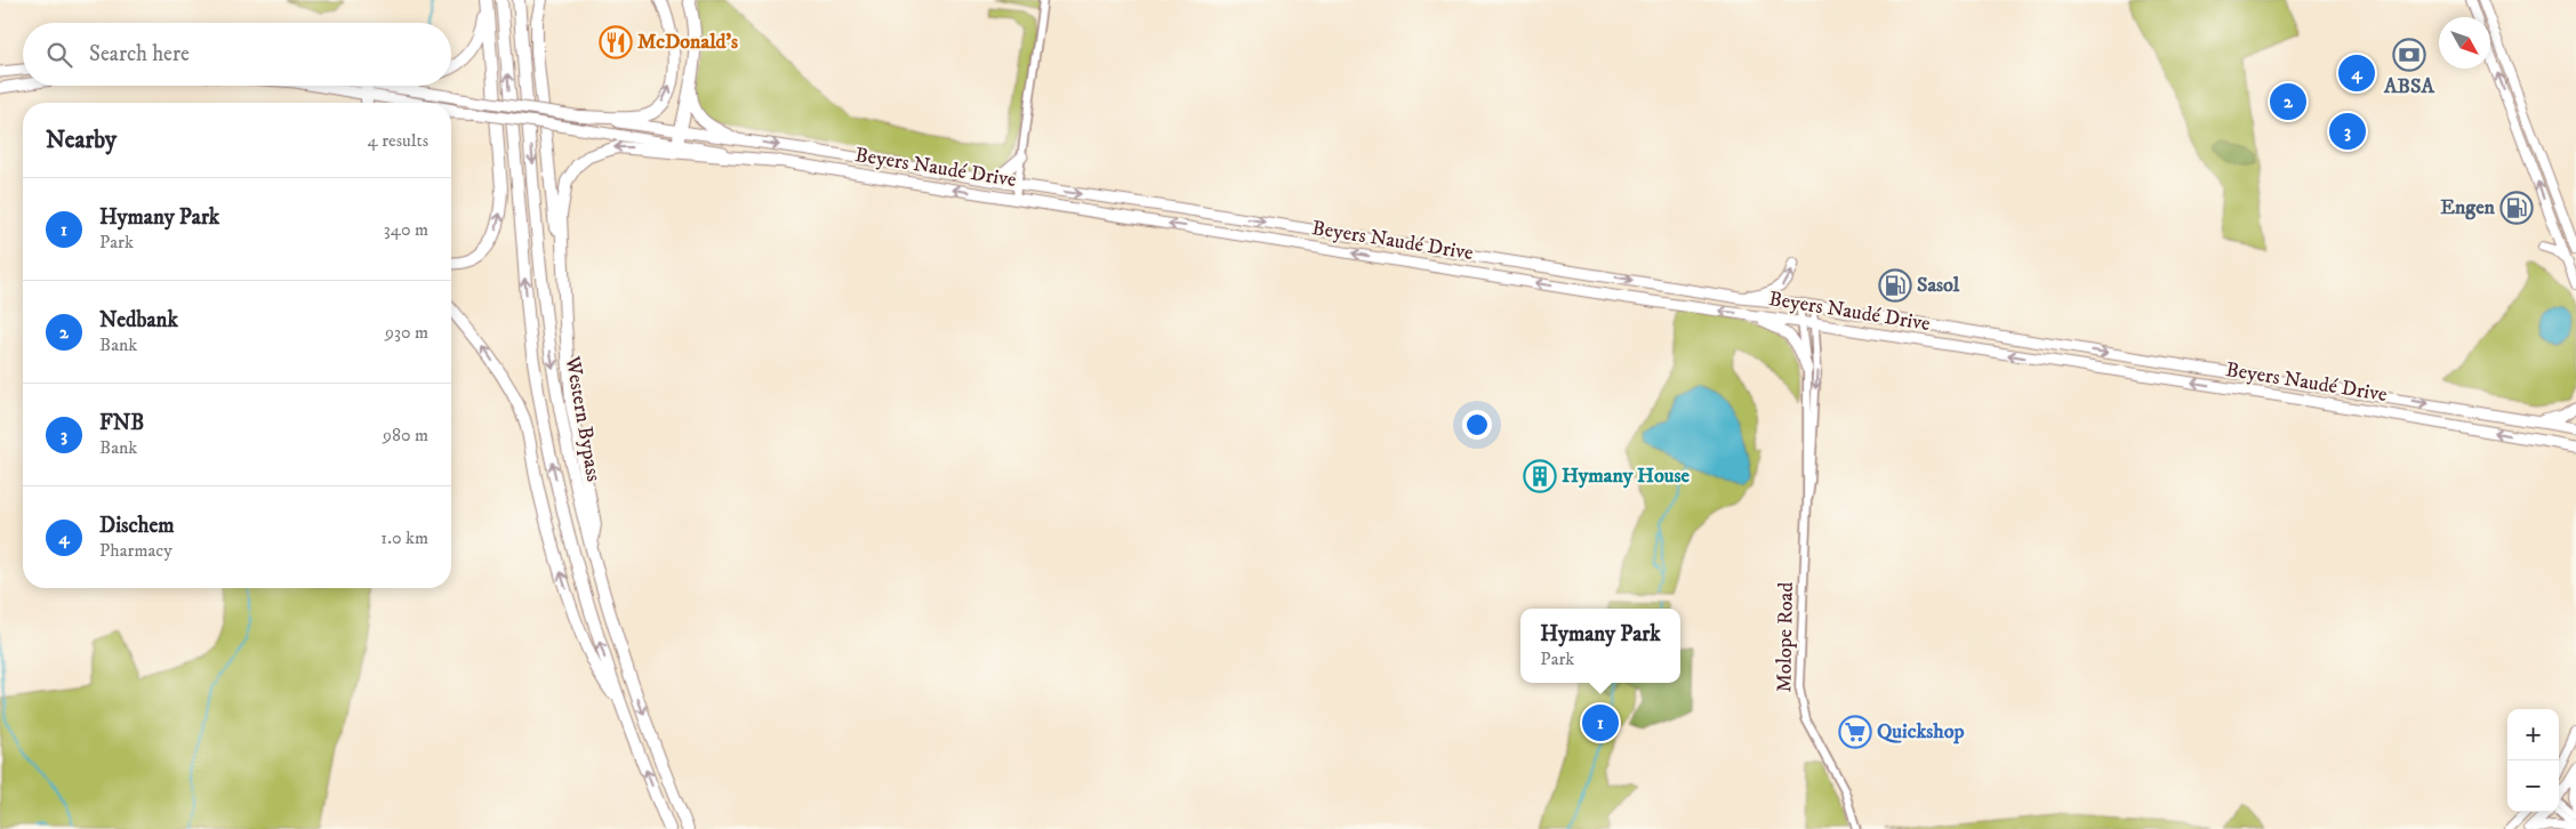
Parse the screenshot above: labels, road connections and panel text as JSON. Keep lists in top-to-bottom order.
{
  "streets": {
    "highway": ["Western Bypass"],
    "main road": ["Beyers Naudé Drive"],
    "street": ["Molope Road"]
  },
  "crossings": [
    ["Beyers Naudé Drive", "Molope Road"]
  ],
  "places": {
    "restaurant": ["McDonald's"],
    "bank": ["ABSA"],
    "fuel station": ["Engen", "Sasol"],
    "building": ["Hymany House"],
    "supermarket": ["Quickshop"]
  },
  "north": "bottom right",
  "page": {
    "search": "Search here",
    "pins": [
      "4",
      "2",
      "3",
      "1"
    ],
    "heading": ["Nearby", "4 results"],
    "list": [
      {
        "mark": "1",
        "name": "Hymany Park",
        "note": "Park",
        "value": "340 m"
      },
      {
        "mark": "2",
        "name": "Nedbank",
        "note": "Bank",
        "value": "930 m"
      },
      {
        "mark": "3",
        "name": "FNB",
        "note": "Bank",
        "value": "980 m"
      },
      {
        "mark": "4",
        "name": "Dischem",
        "note": "Pharmacy",
        "value": "1.0 km"
      }
    ],
    "popup": ["Hymany Park", "Park"],
    "map_buttons": ["+", "−"]
  }
}
